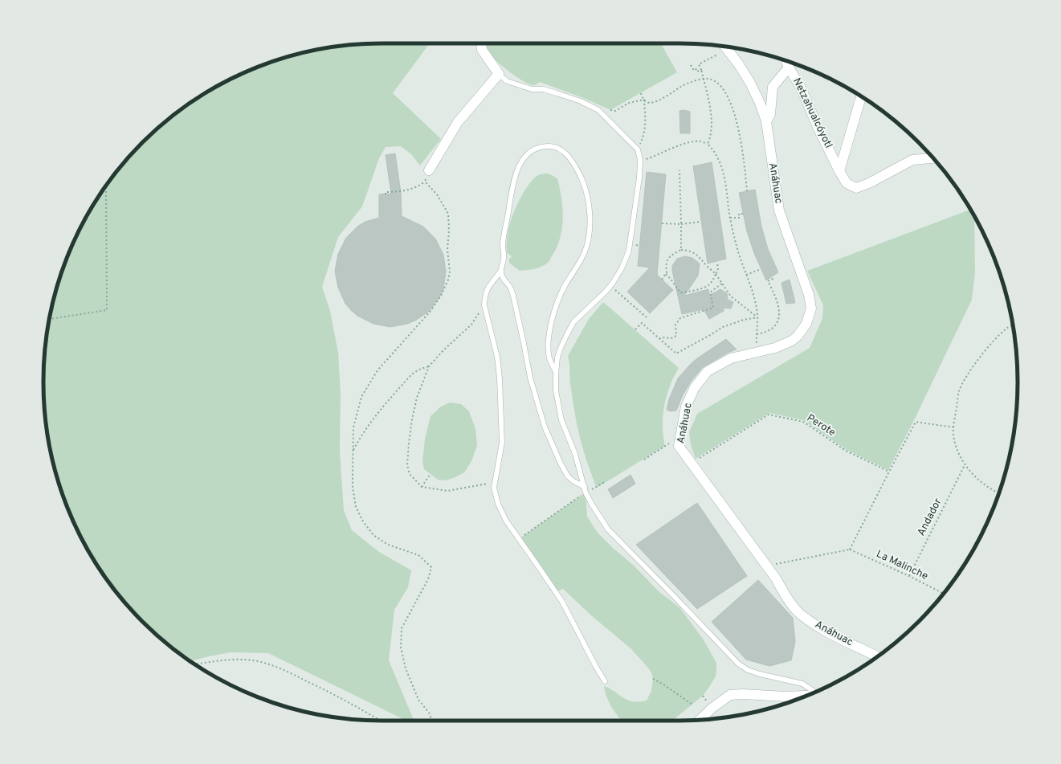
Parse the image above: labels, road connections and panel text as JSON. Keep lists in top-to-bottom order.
{
  "streets": {
    "street": ["Netzahualcóyotl", "Anáhuac"],
    "path": ["Perote", "Andador", "La Malinche"]
  },
  "crossings": [
    ["Andador", "La Malinche"]
  ]
}
